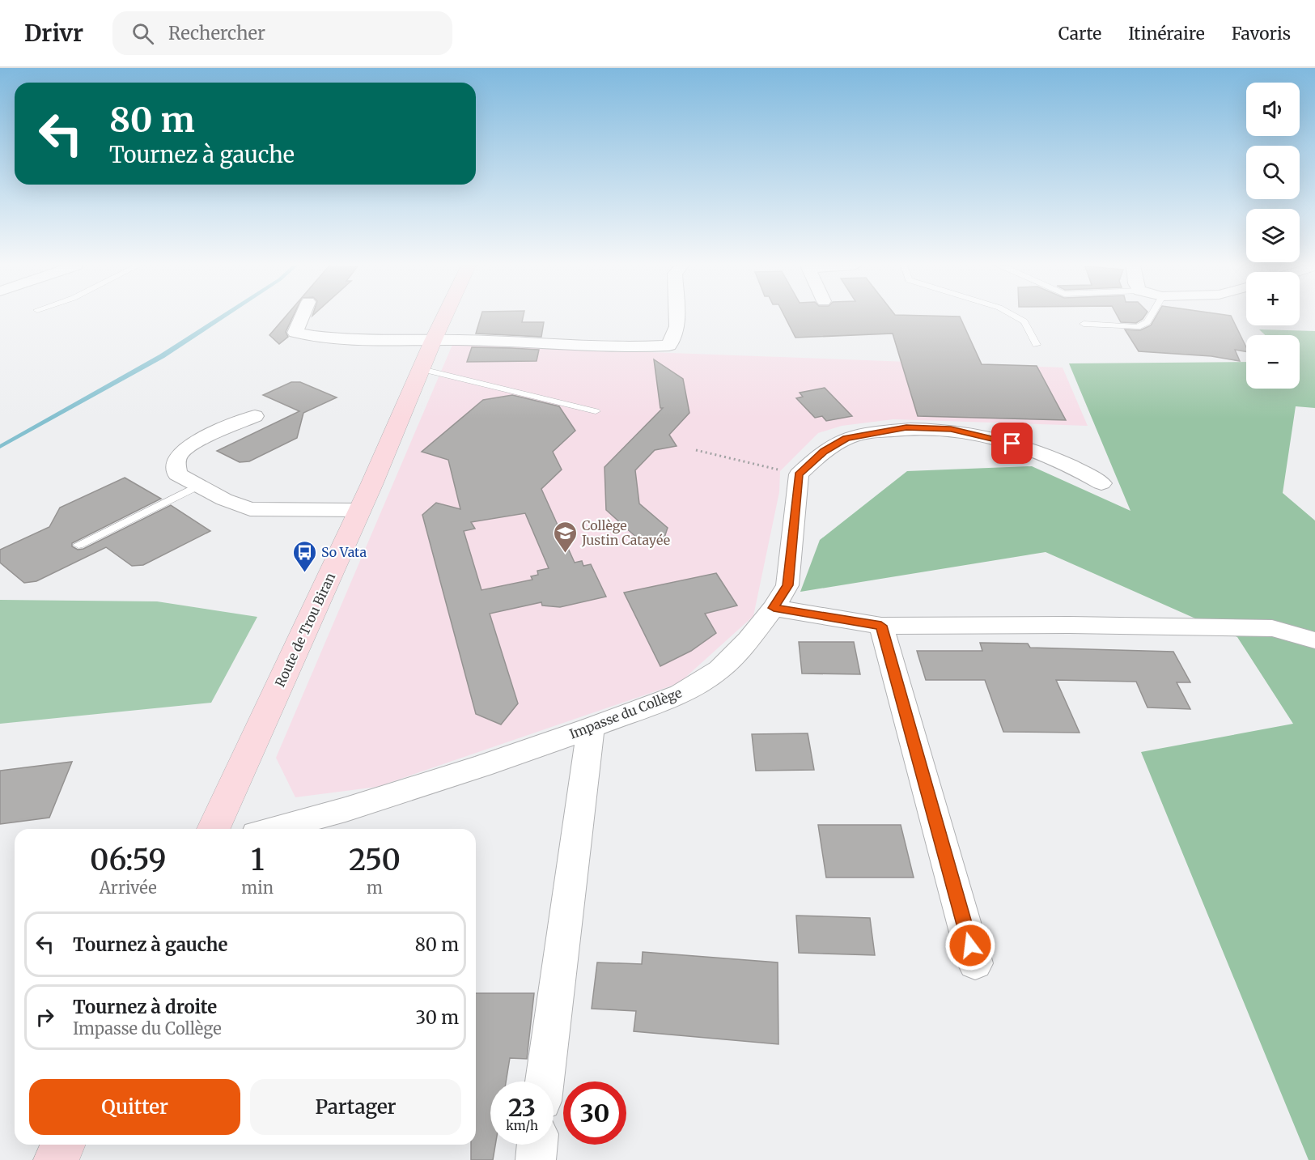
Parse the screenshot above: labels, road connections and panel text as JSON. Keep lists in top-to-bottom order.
{
  "streets": {
    "main road": ["Route de Trou Biran"],
    "street": ["Impasse du Collège"]
  },
  "places": {
    "school or university": ["Collège Justin Catayée"],
    "bus stop": ["So Vata"]
  },
  "page": {
    "header": "Drivr",
    "search": "Rechercher",
    "nav": ["Carte", "Itinéraire", "Favoris"],
    "map_buttons": ["+", "−"],
    "turn": ["80 m", "Tournez à gauche"],
    "eta": [
      "06:59",
      "Arrivée",
      "1",
      "min",
      "250",
      "m"
    ],
    "list": [
      {
        "name": "Tournez à gauche",
        "value": "80 m"
      },
      {
        "name": "Tournez à droite",
        "note": "Impasse du Collège",
        "value": "30 m"
      }
    ],
    "buttons": ["Quitter", "Partager"],
    "speed": "23 km/h",
    "limit": "30"
  }
}
